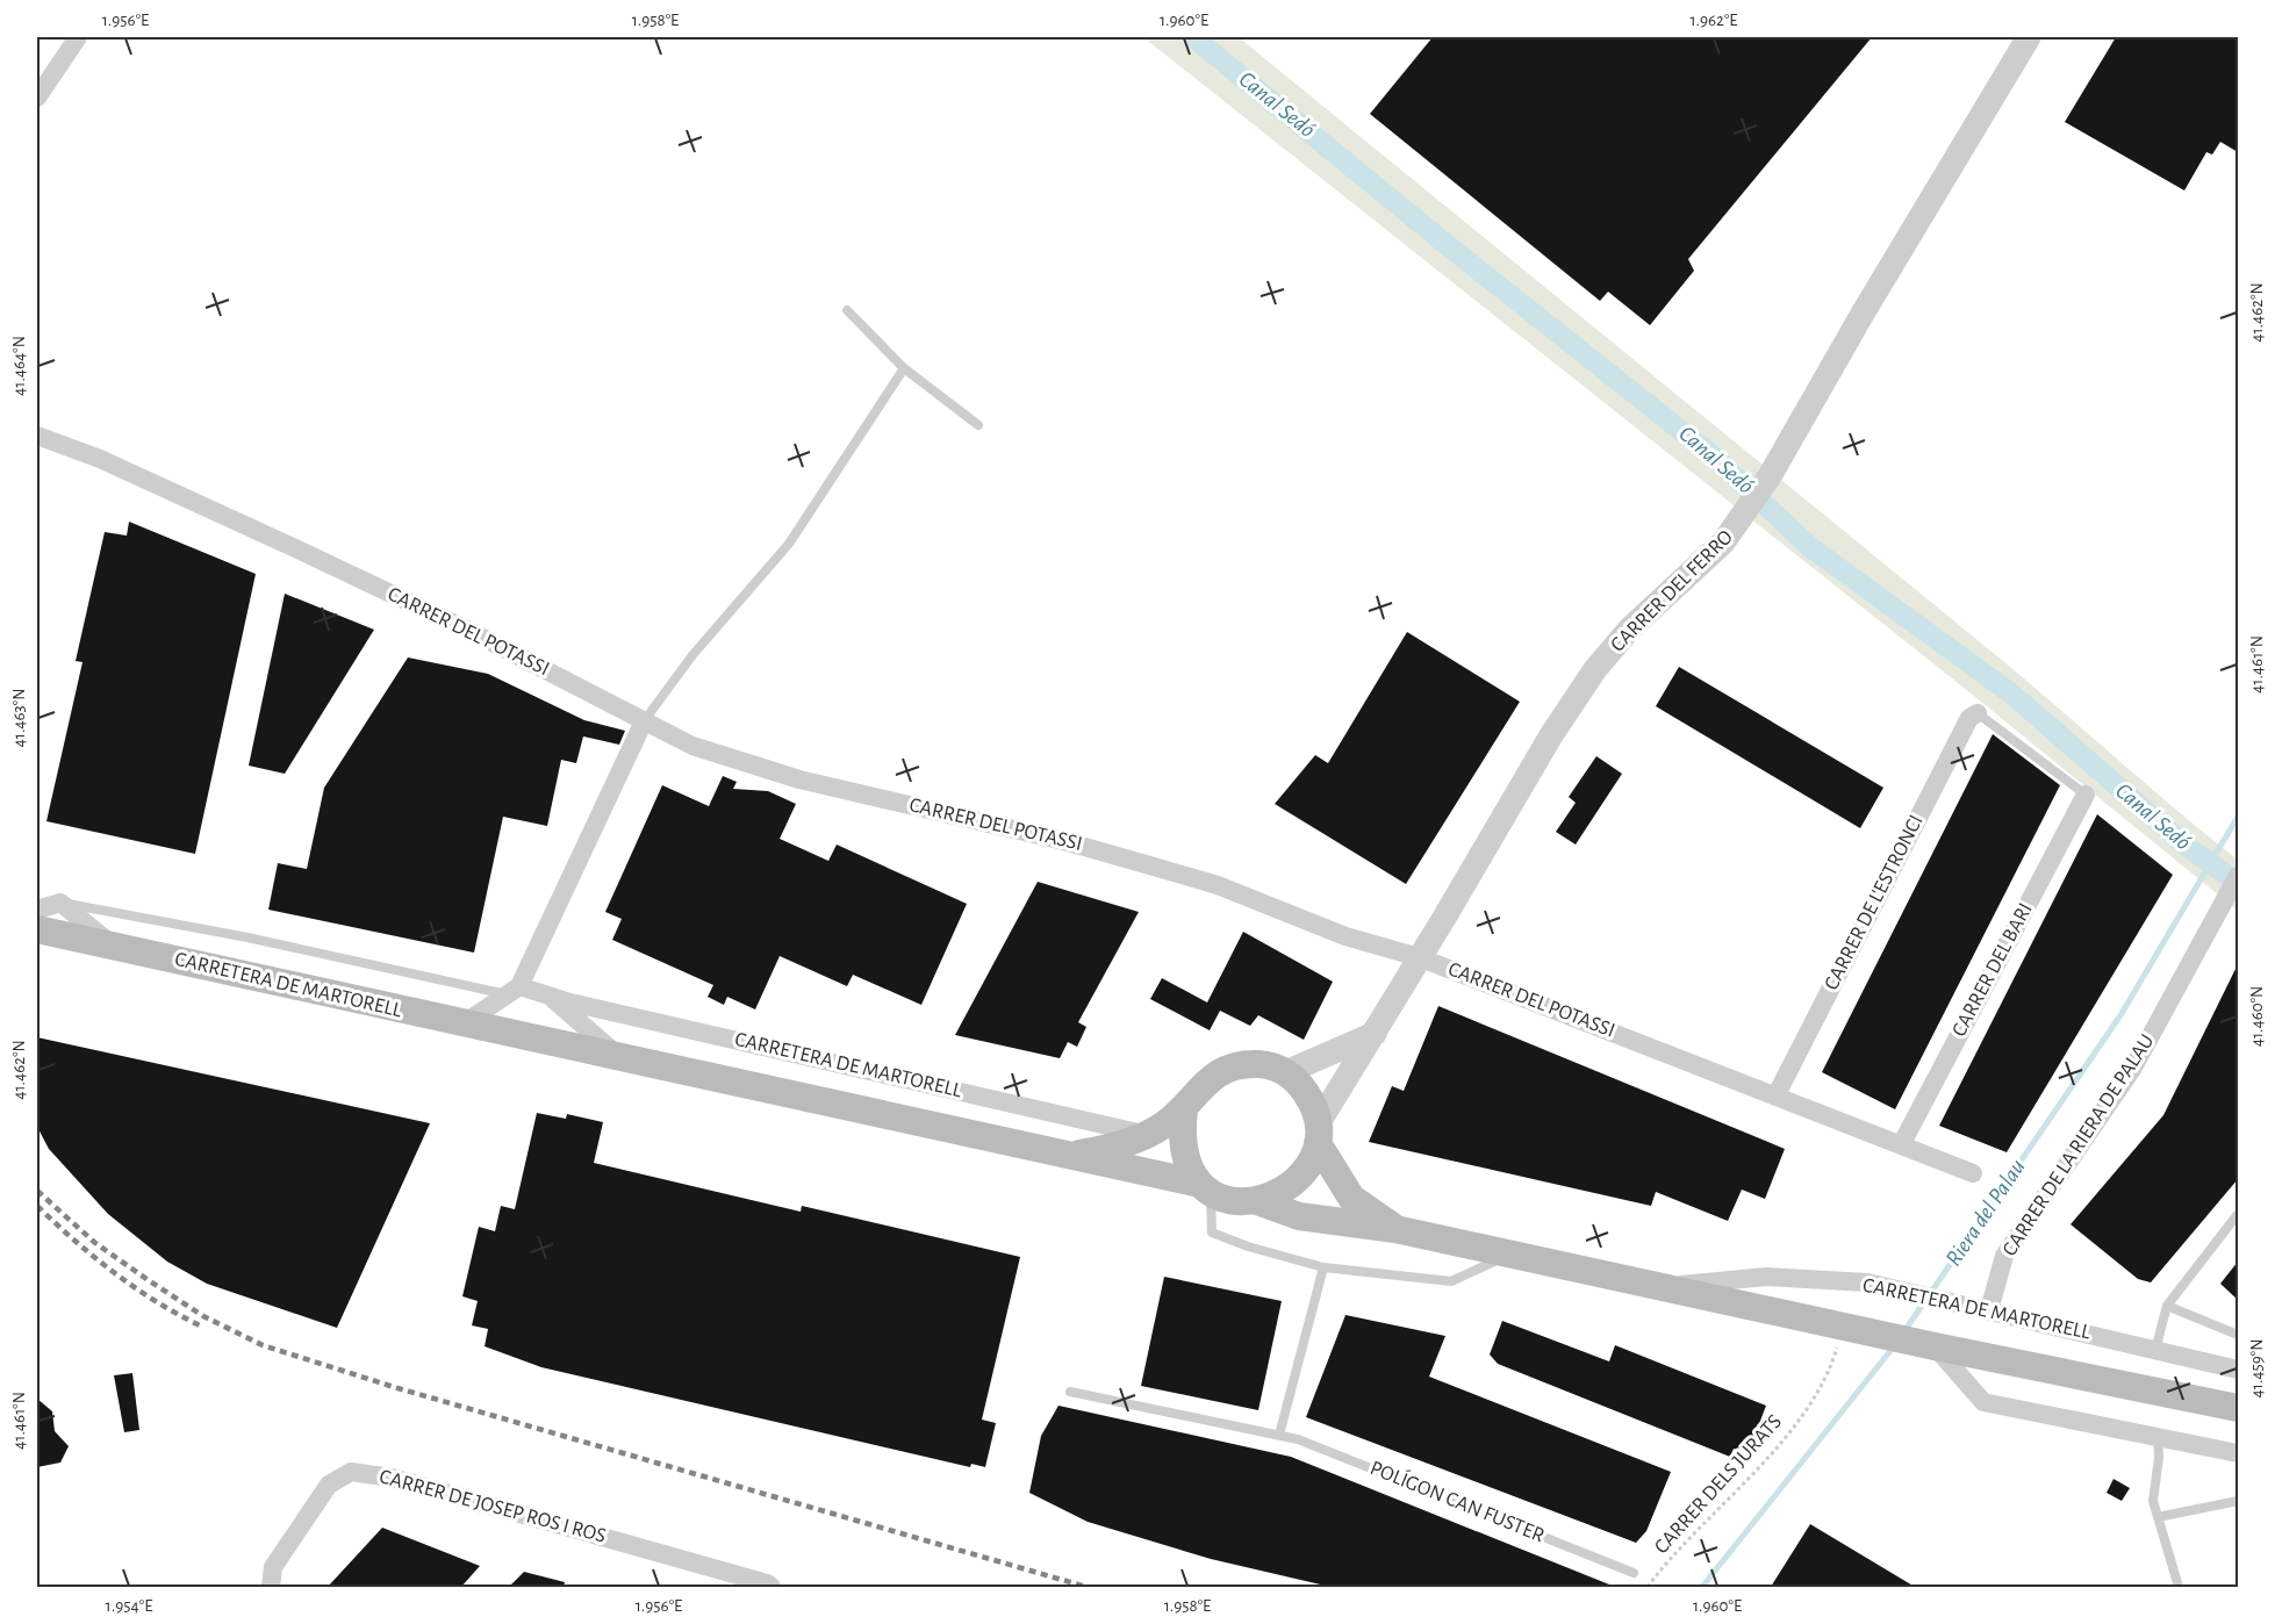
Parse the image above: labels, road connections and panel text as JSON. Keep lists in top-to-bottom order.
{
  "streets": {
    "main road": ["CARRETERA DE MARTORELL"],
    "street": [
      "CARRER DEL FERRO",
      "CARRER DEL POTASSI",
      "CARRER DE L'ESTRONCI",
      "CARRER DEL BARI",
      "CARRER DE LA RIERA DE PALAU",
      "CARRER DE JOSEP ROS I ROS"
    ],
    "lane": ["POLÍGON CAN FUSTER"],
    "path": ["CARRER DELS JURATS"]
  },
  "crossings": [
    ["CARRER DEL FERRO", "CARRER DEL POTASSI"],
    ["CARRER DEL FERRO", "CARRETERA DE MARTORELL"],
    ["CARRER DEL POTASSI", "CARRER DE L'ESTRONCI"],
    ["CARRER DEL POTASSI", "CARRER DEL BARI"],
    ["CARRETERA DE MARTORELL", "CARRER DE LA RIERA DE PALAU"],
    ["CARRETERA DE MARTORELL", "CARRER DELS JURATS"]
  ],
  "water": ["Canal Sedó", "Riera del Palau"],
  "coordinates": [
    "1.956°E",
    "1.958°E",
    "1.960°E",
    "1.962°E",
    "41.462°N",
    "41.464°N",
    "41.461°N",
    "41.463°N",
    "41.460°N",
    "41.459°N",
    "1.954°E"
  ]
}
